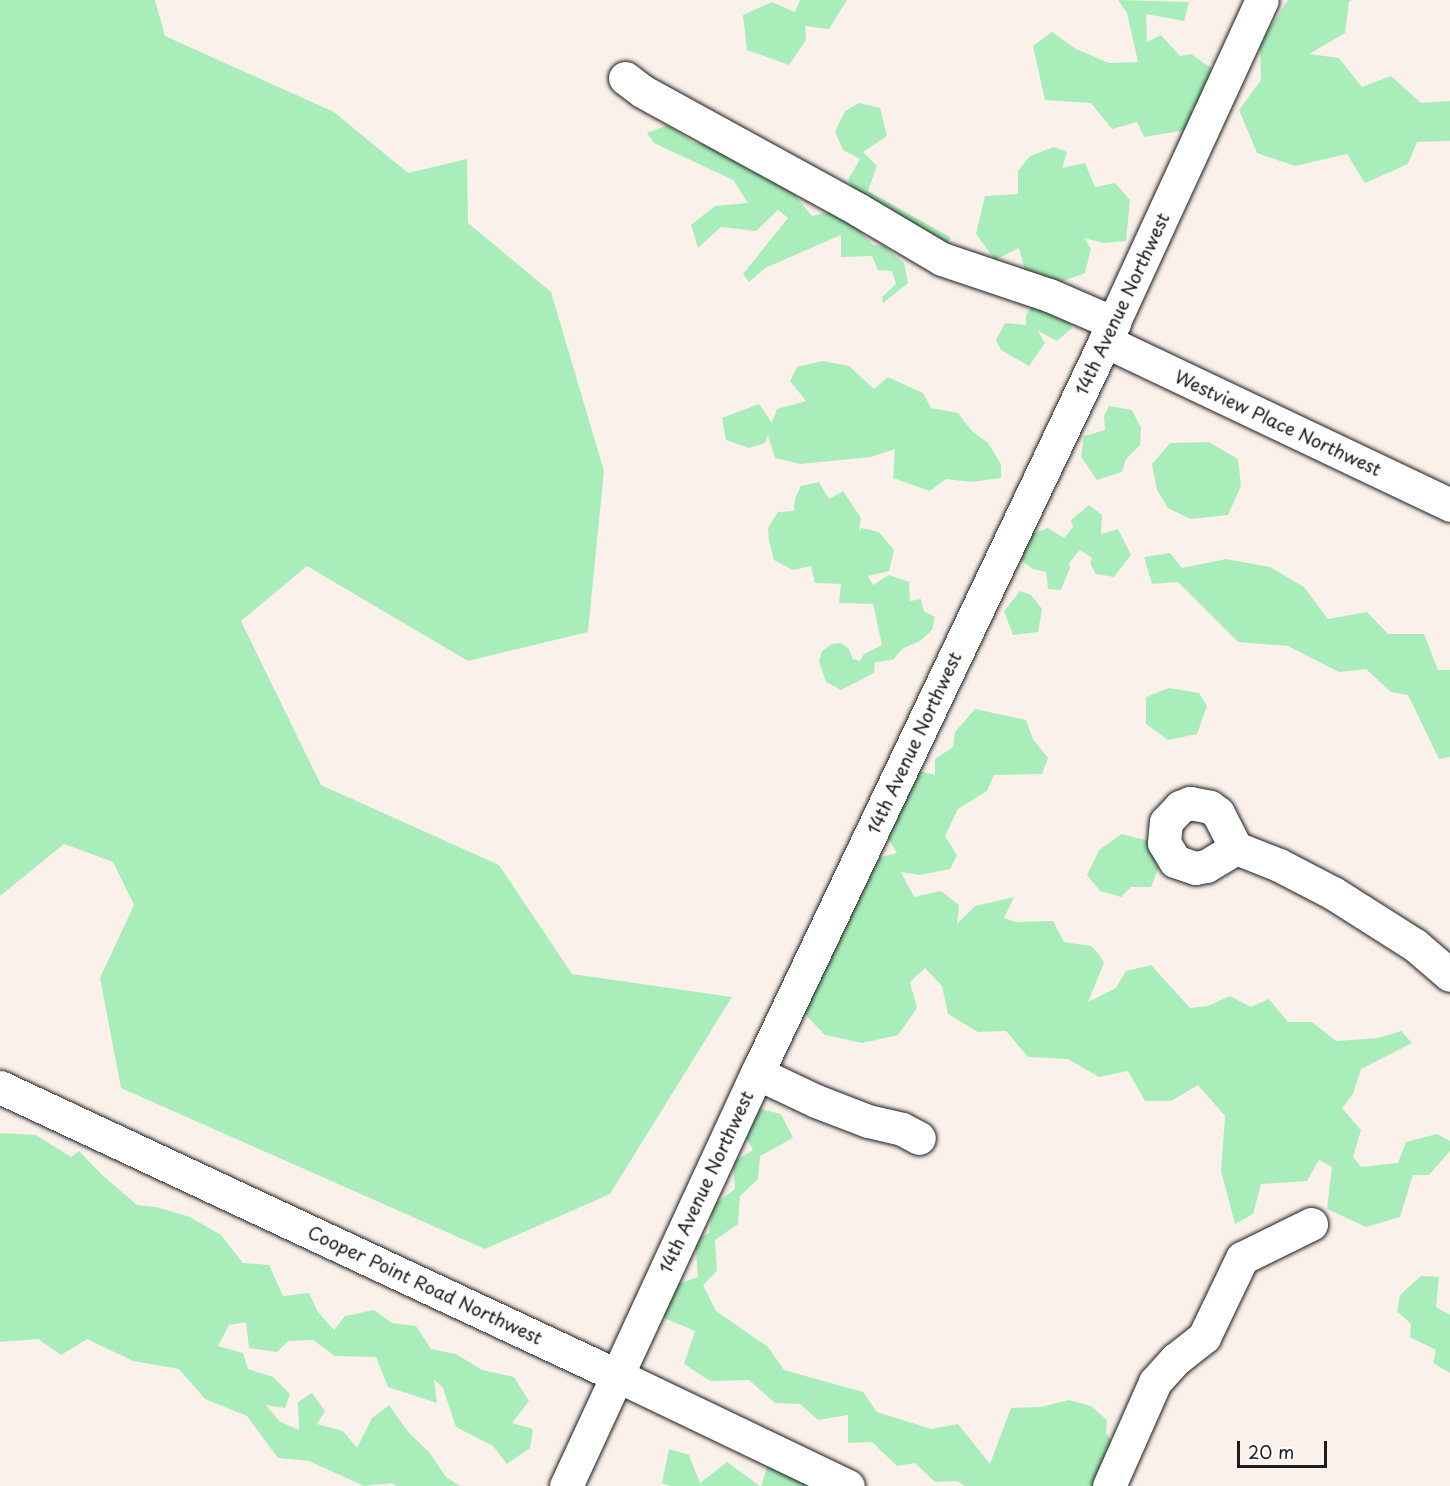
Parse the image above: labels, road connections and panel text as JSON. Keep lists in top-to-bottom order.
{
  "streets": {
    "street": ["14th Avenue Northwest", "Westview Place Northwest", "Cooper Point Road Northwest"]
  },
  "crossings": [
    ["14th Avenue Northwest", "Westview Place Northwest"],
    ["14th Avenue Northwest", "Cooper Point Road Northwest"]
  ],
  "scale_bar": "20 m"
}
